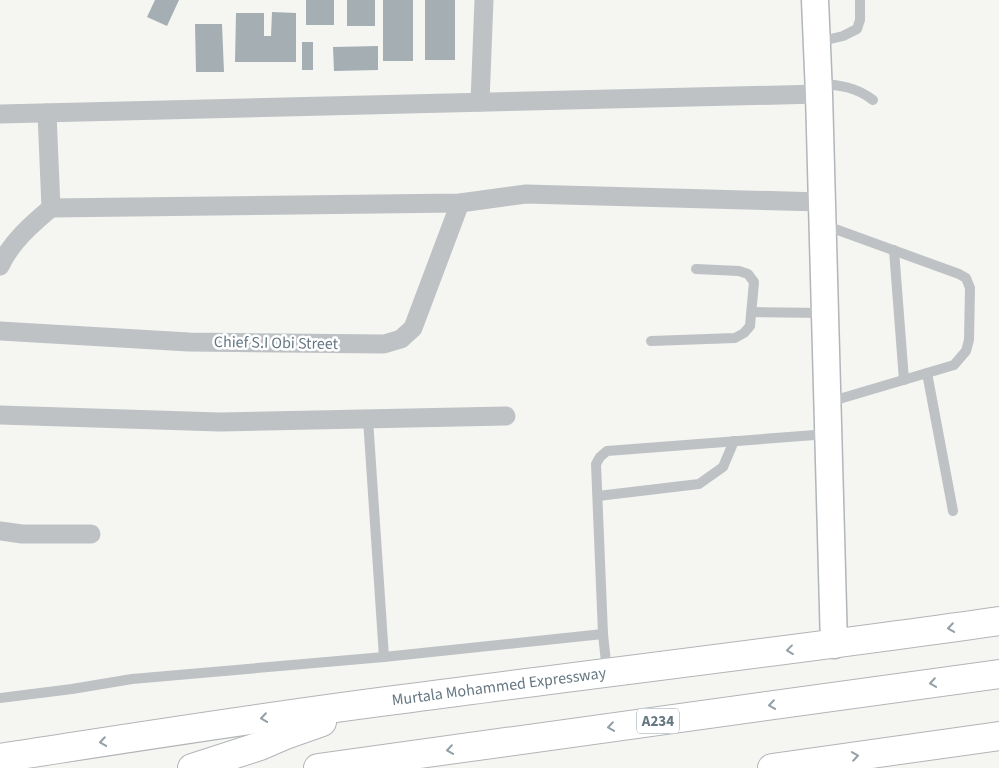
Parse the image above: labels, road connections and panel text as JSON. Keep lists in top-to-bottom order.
{
  "streets": {
    "highway": ["Murtala Mohammed Expressway", "A234"],
    "street": ["Chief S.I Obi Street"]
  }
}
